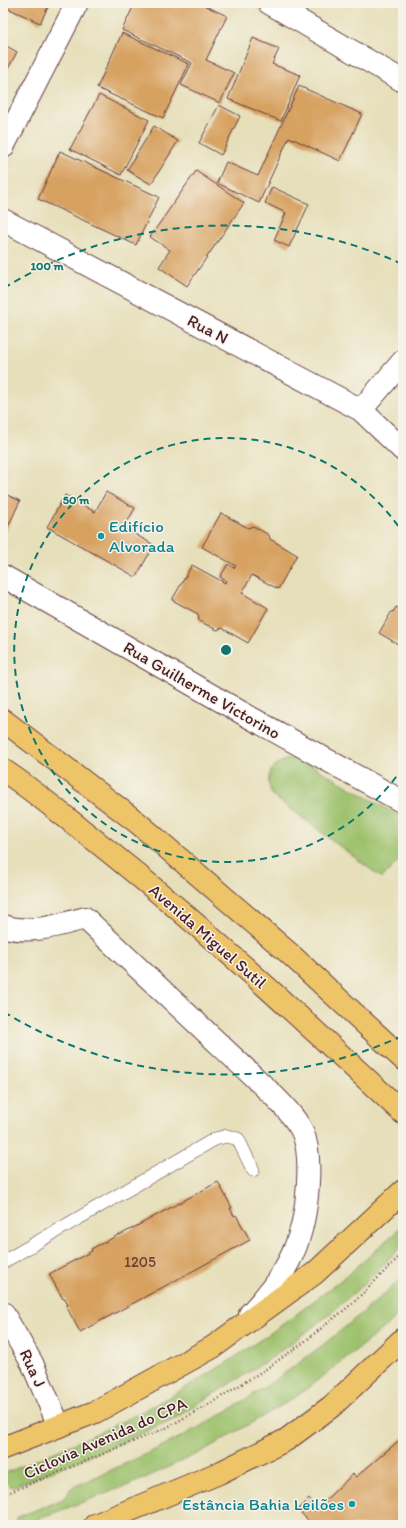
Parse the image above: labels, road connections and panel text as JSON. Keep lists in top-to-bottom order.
{
  "streets": {
    "main road": ["Avenida Miguel Sutil"],
    "street": ["Rua N", "Rua Guilherme Victorino", "Rua J"],
    "path": ["Ciclovia Avenida do CPA"]
  },
  "places": ["Edifício Alvorada", "Estância Bahia Leilões"],
  "house_numbers": ["1205"],
  "rings": ["100 m", "50 m"]
}
